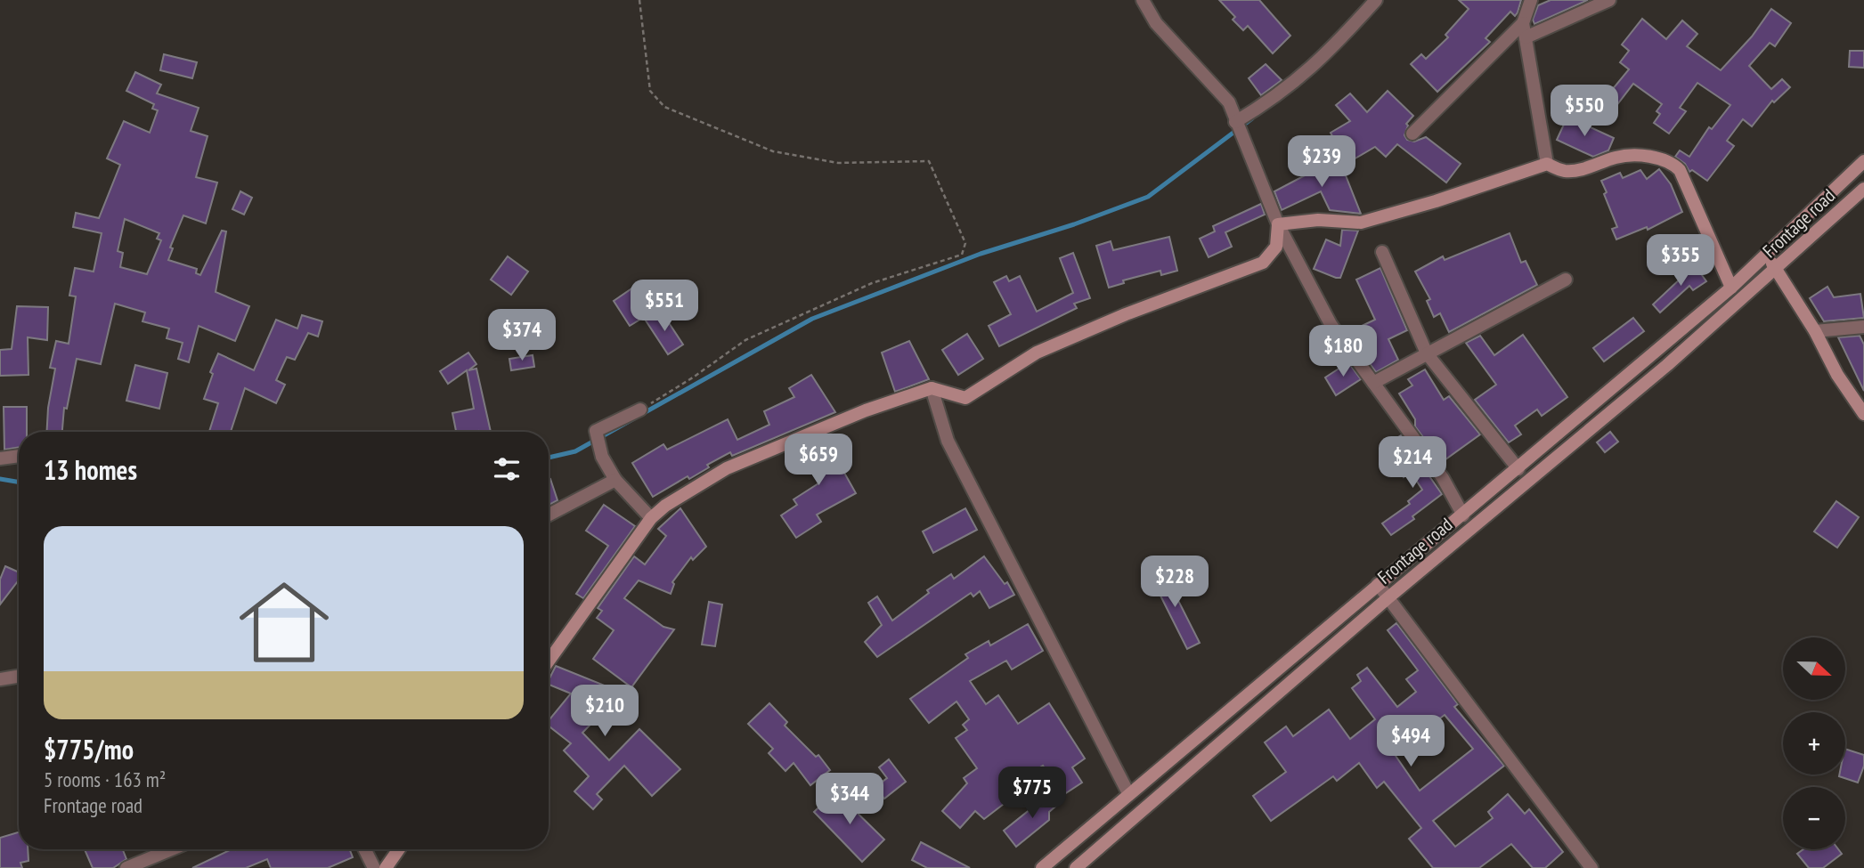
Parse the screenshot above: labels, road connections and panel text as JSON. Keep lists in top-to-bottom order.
{
  "streets": {
    "main road": ["Frontage road"]
  },
  "north": "right",
  "page": {
    "price": [
      "$550",
      "$239",
      "$355",
      "$551",
      "$374",
      "$180",
      "$659",
      "$214",
      "$228",
      "$210",
      "$494",
      "$775",
      "$344"
    ],
    "heading": "13 homes",
    "list": [
      {
        "name": "$775/mo",
        "note": "5 rooms · 163 m² · Frontage road"
      }
    ],
    "map_buttons": ["+", "−"]
  }
}
